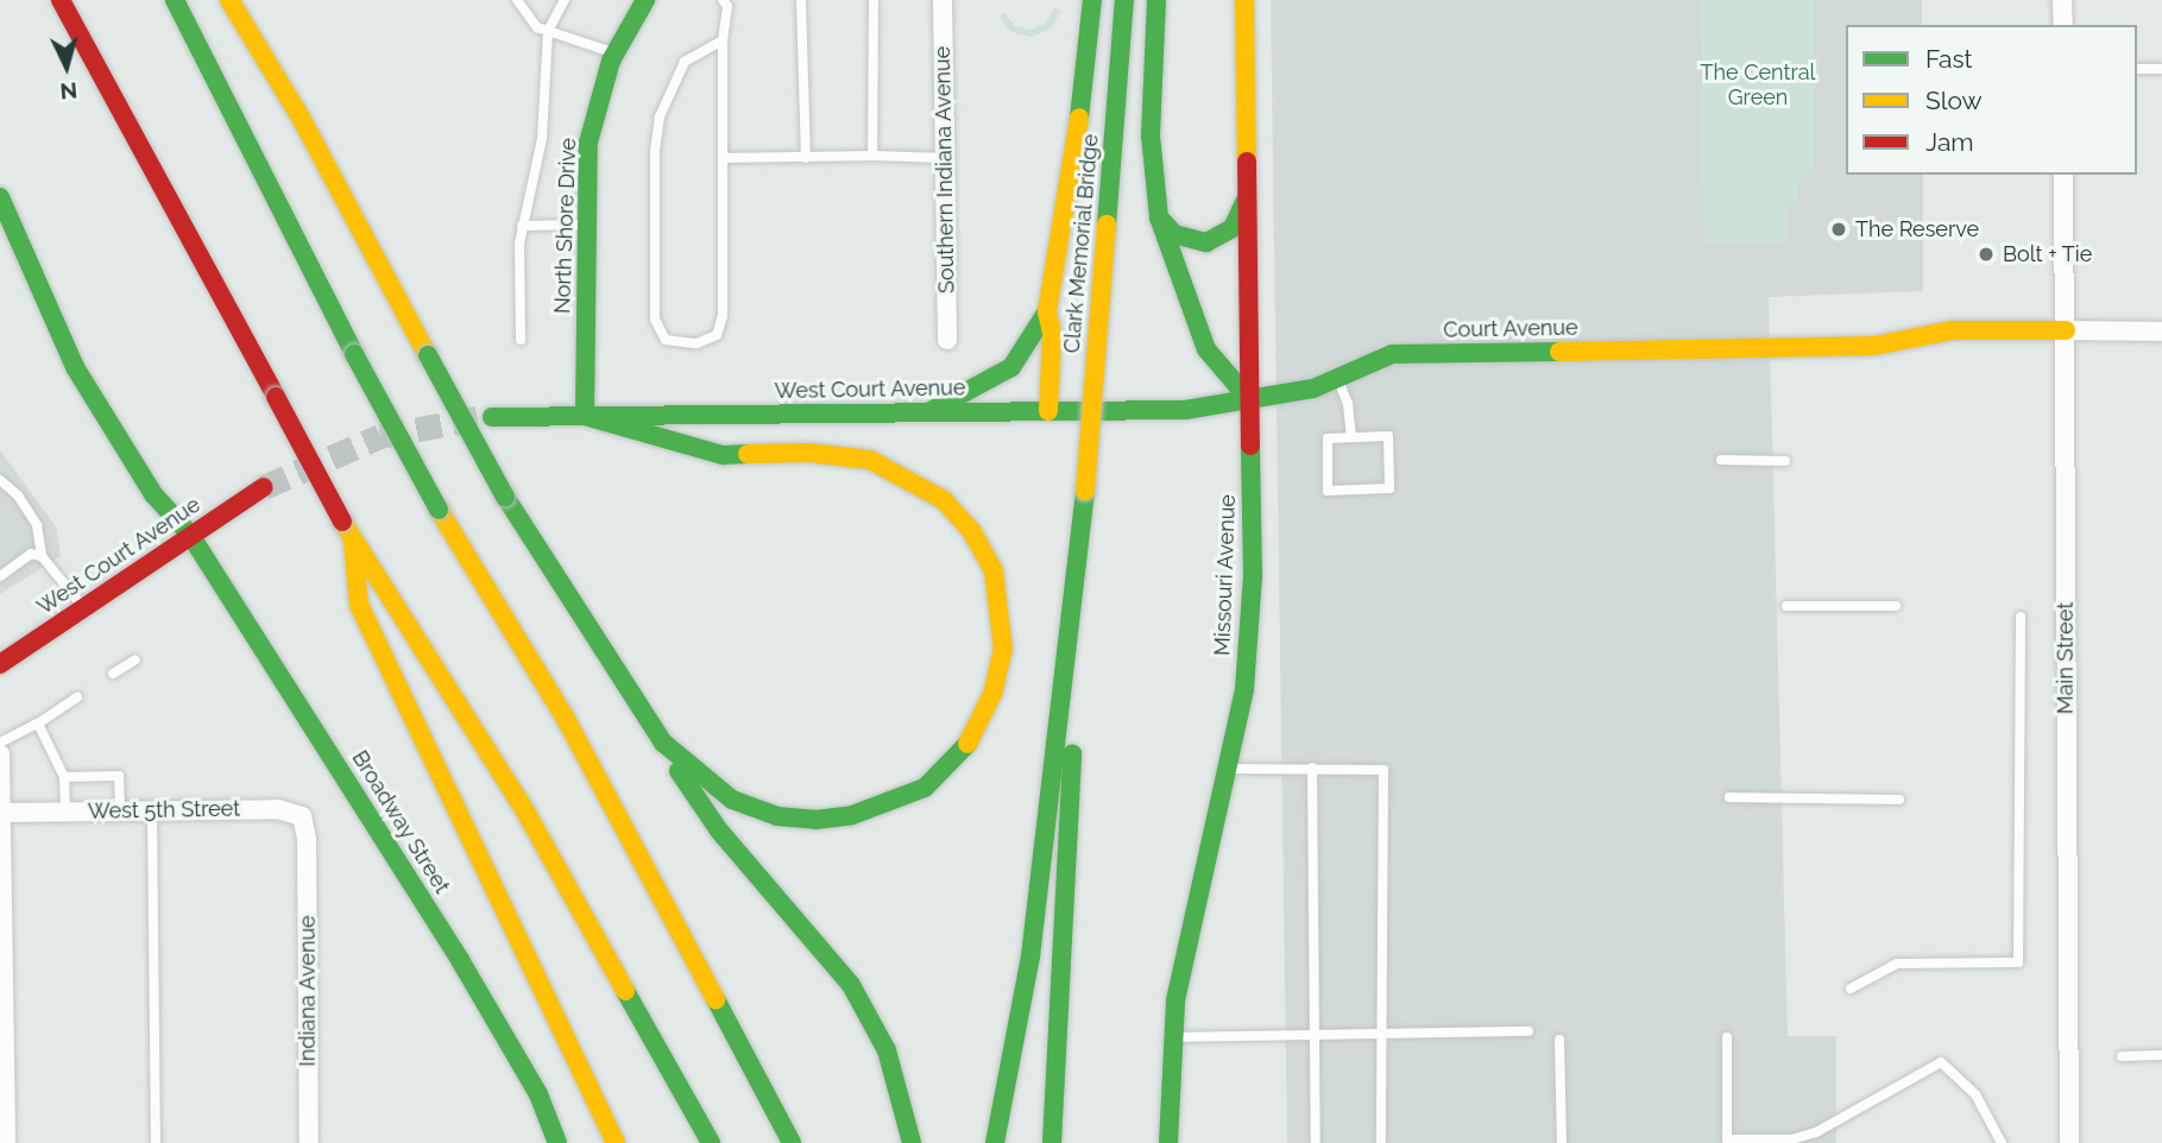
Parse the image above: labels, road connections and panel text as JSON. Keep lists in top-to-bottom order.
{
  "streets": {
    "main road": [
      "North Shore Drive",
      "Clark Memorial Bridge",
      "Court Avenue",
      "West Court Avenue",
      "Missouri Avenue",
      "Broadway Street"
    ],
    "street": [
      "Southern Indiana Avenue",
      "Main Street",
      "West 5th Street",
      "Indiana Avenue"
    ]
  },
  "crossings": [
    ["North Shore Drive", "West Court Avenue"],
    ["Court Avenue", "West Court Avenue"],
    ["Court Avenue", "Missouri Avenue"],
    ["Court Avenue", "Main Street"],
    ["West Court Avenue", "Missouri Avenue"],
    ["West Court Avenue", "Broadway Street"],
    ["West 5th Street", "Indiana Avenue"]
  ],
  "parks": ["The Central Green"],
  "places": ["The Reserve", "Bolt + Tie"],
  "legend": ["Fast", "Slow", "Jam"],
  "north": "bottom"
}
